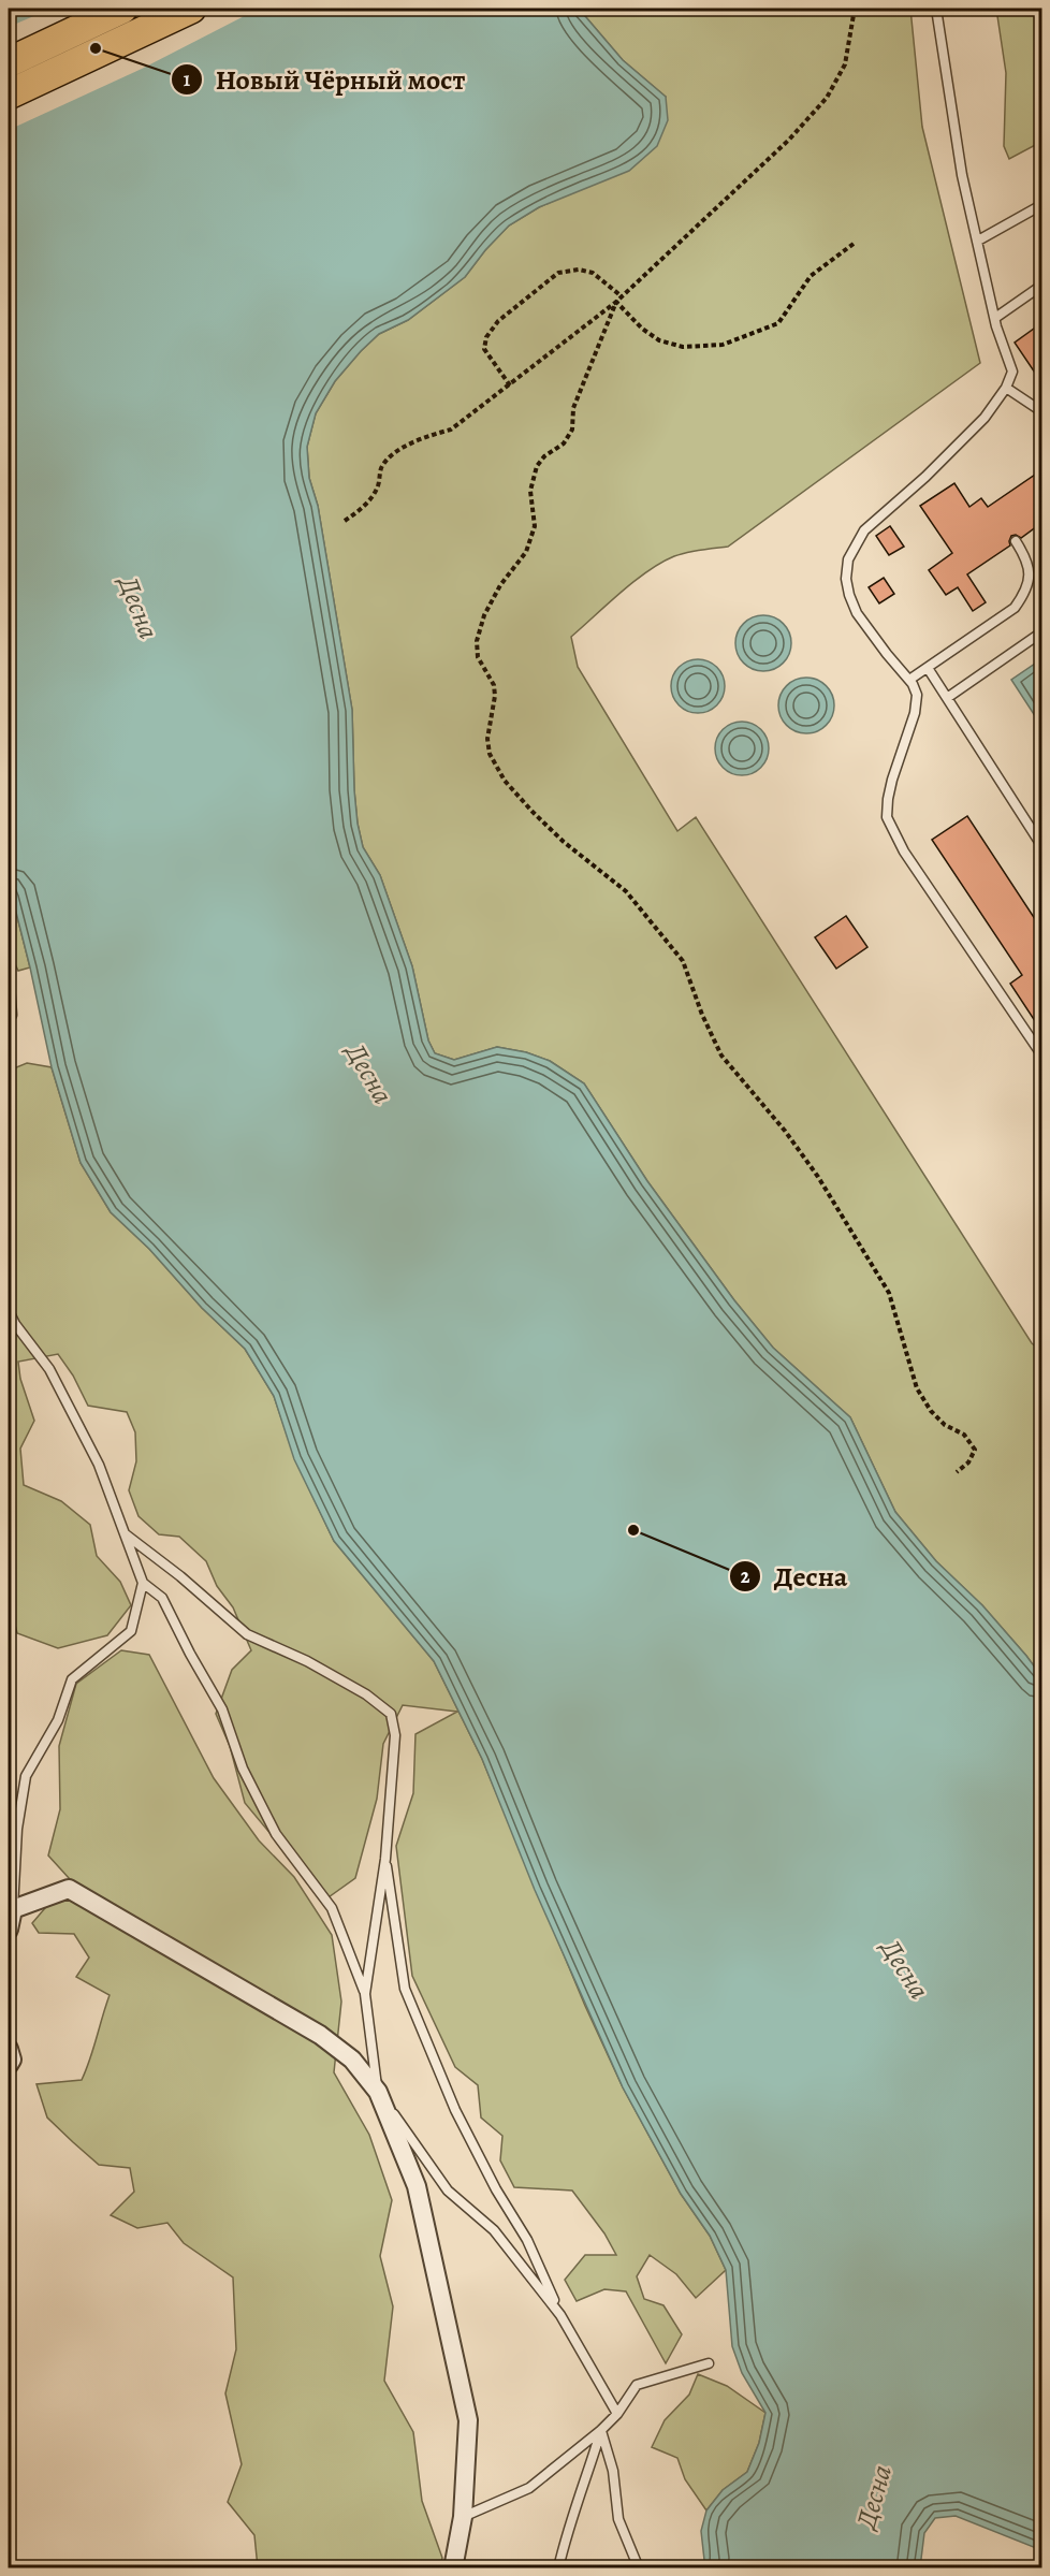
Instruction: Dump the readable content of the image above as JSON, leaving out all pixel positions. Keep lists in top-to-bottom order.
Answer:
{
  "water": ["Десна"],
  "places": ["Новый Чёрный мост", "Десна"]
}
